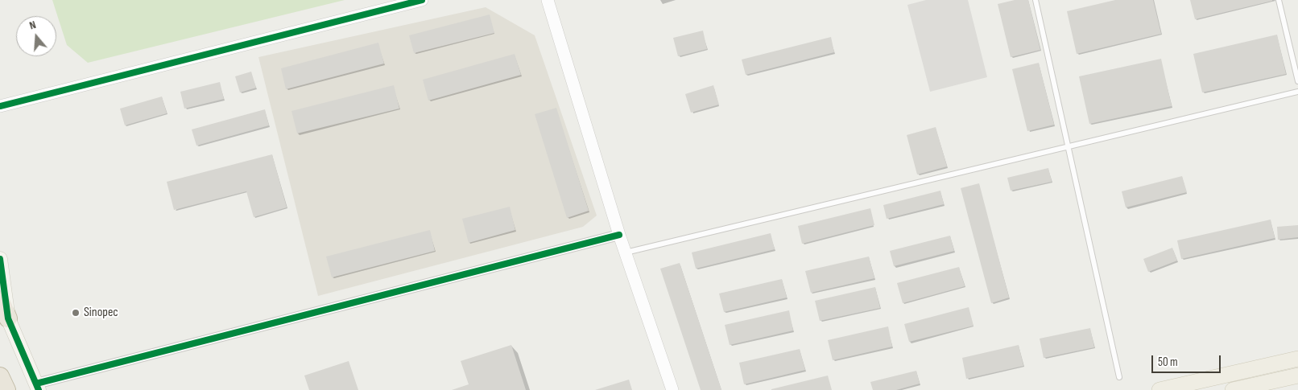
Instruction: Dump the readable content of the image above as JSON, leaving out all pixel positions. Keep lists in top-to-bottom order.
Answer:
{
  "places": ["Sinopec"],
  "scale_bar": "50 m",
  "north": "top"
}
